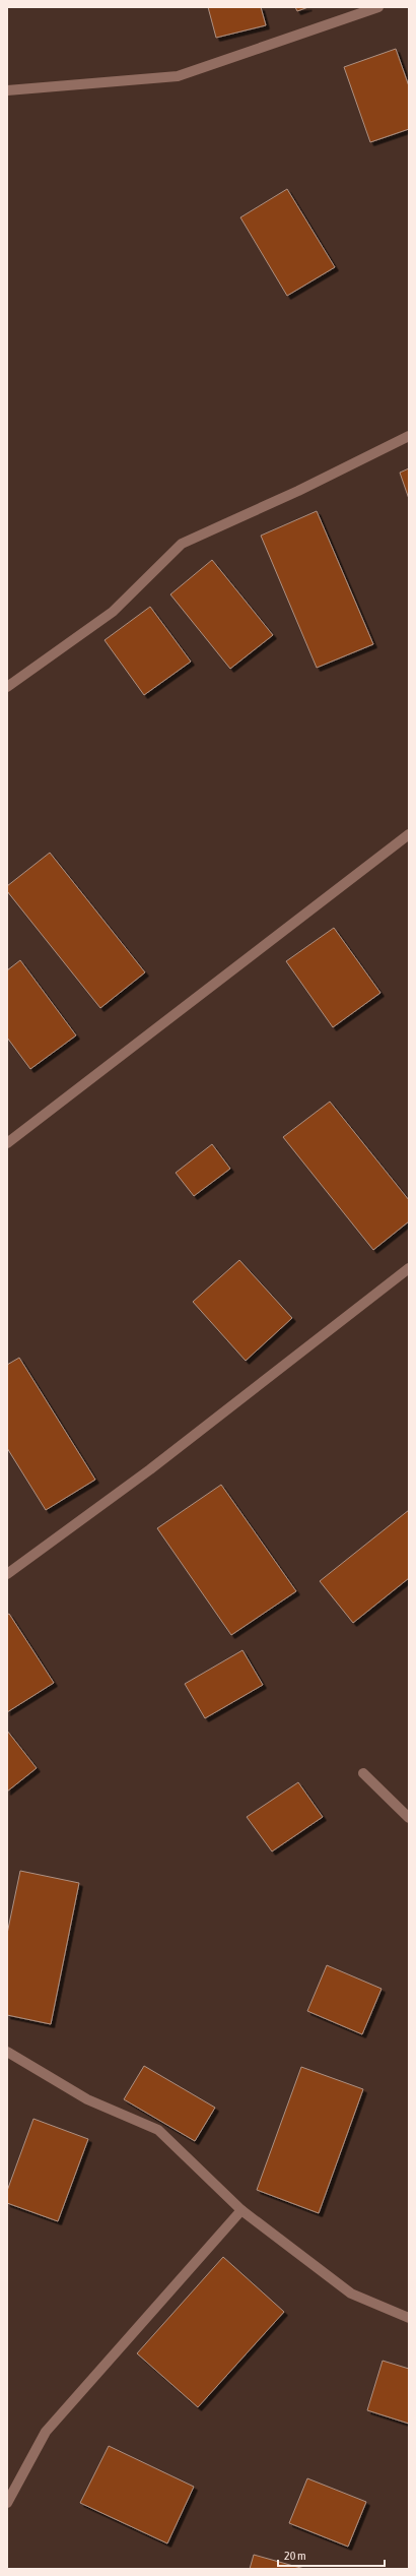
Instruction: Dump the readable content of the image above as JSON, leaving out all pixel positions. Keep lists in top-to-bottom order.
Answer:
{
  "scale_bar": "20 m"
}
